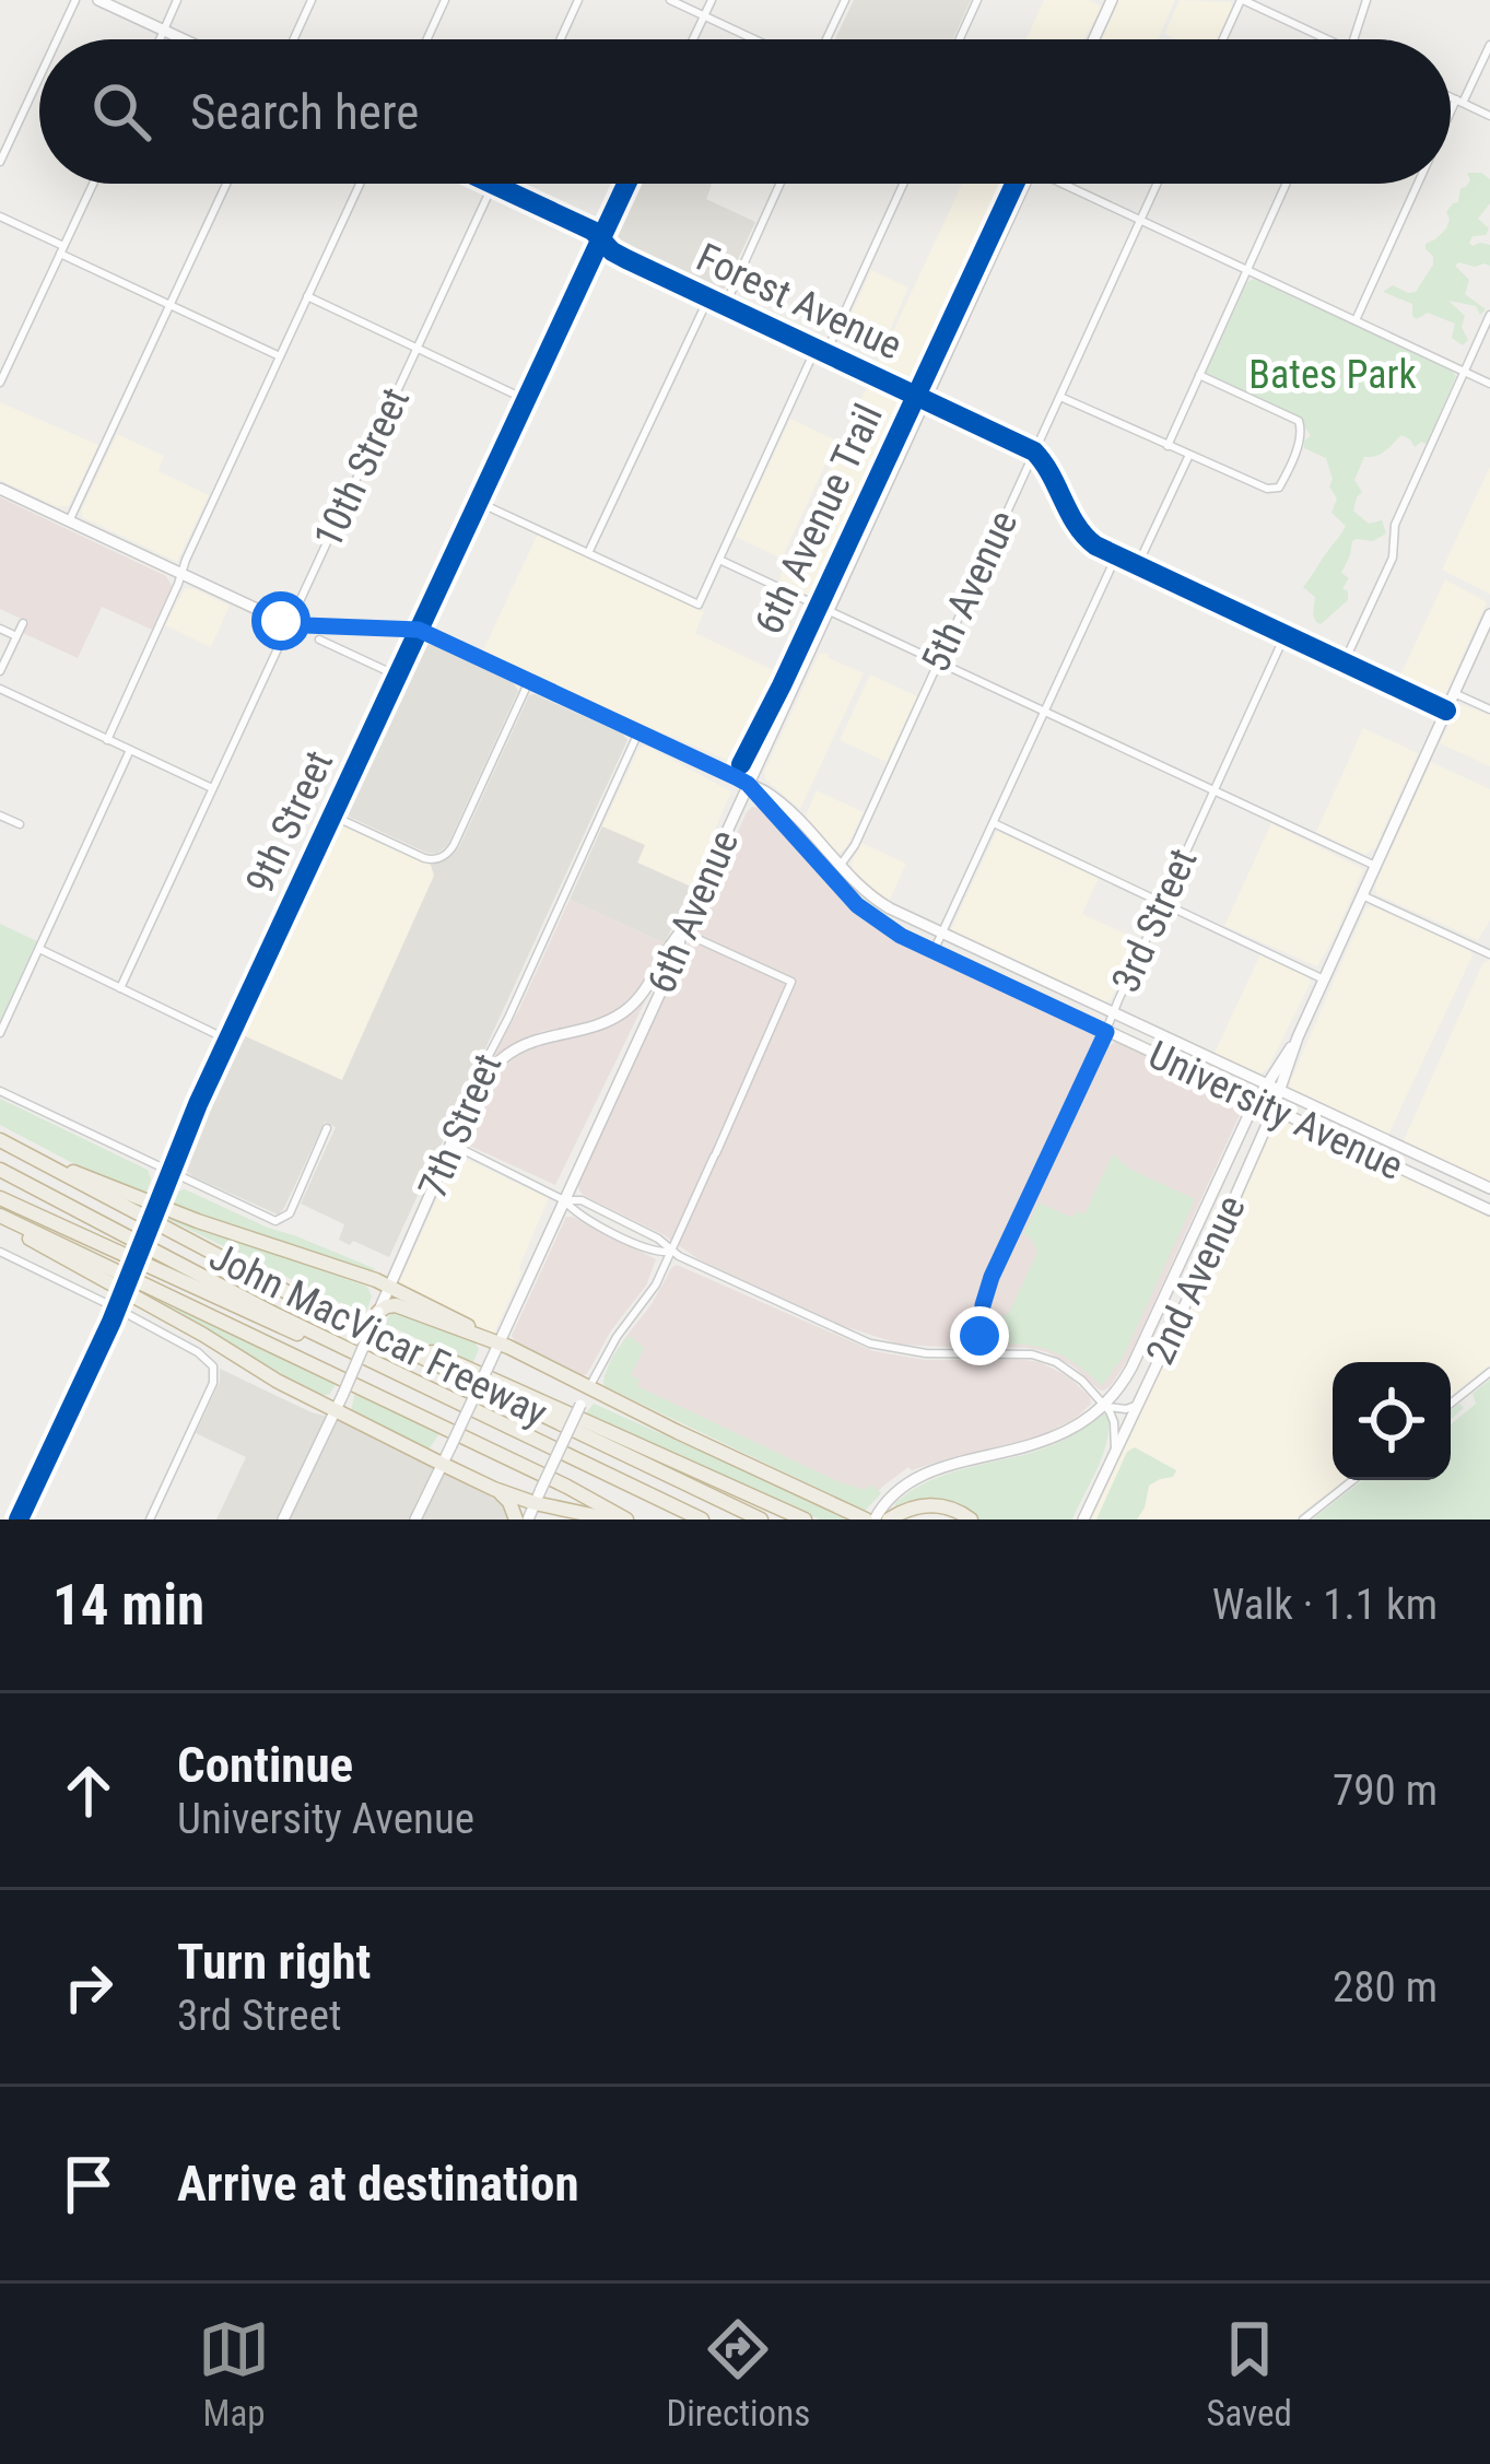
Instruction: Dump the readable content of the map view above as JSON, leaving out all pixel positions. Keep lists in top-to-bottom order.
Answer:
{
  "streets": {
    "highway": ["John MacVicar Freeway"],
    "main road": [
      "Forest Avenue",
      "9th Street",
      "6th Avenue",
      "University Avenue",
      "7th Street",
      "2nd Avenue"
    ],
    "street": ["10th Street", "5th Avenue", "3rd Street"],
    "cycle path": ["6th Avenue Trail"]
  },
  "crossings": [
    ["Forest Avenue", "10th Street"],
    ["Forest Avenue", "5th Avenue"],
    ["Forest Avenue", "9th Street"],
    ["Forest Avenue", "6th Avenue"],
    ["10th Street", "University Avenue"],
    ["5th Avenue", "University Avenue"],
    ["9th Street", "University Avenue"],
    ["6th Avenue", "University Avenue"],
    ["3rd Street", "University Avenue"],
    ["University Avenue", "7th Street"],
    ["University Avenue", "2nd Avenue"]
  ],
  "parks": ["Bates Park"],
  "page": {
    "search": "Search here",
    "heading": ["14 min", "Walk · 1.1 km"],
    "list": [
      ["Continue", "University Avenue", "790 m"],
      ["Turn right", "3rd Street", "280 m"],
      "Arrive at destination"
    ],
    "nav": ["Map", "Directions", "Saved"]
  }
}
